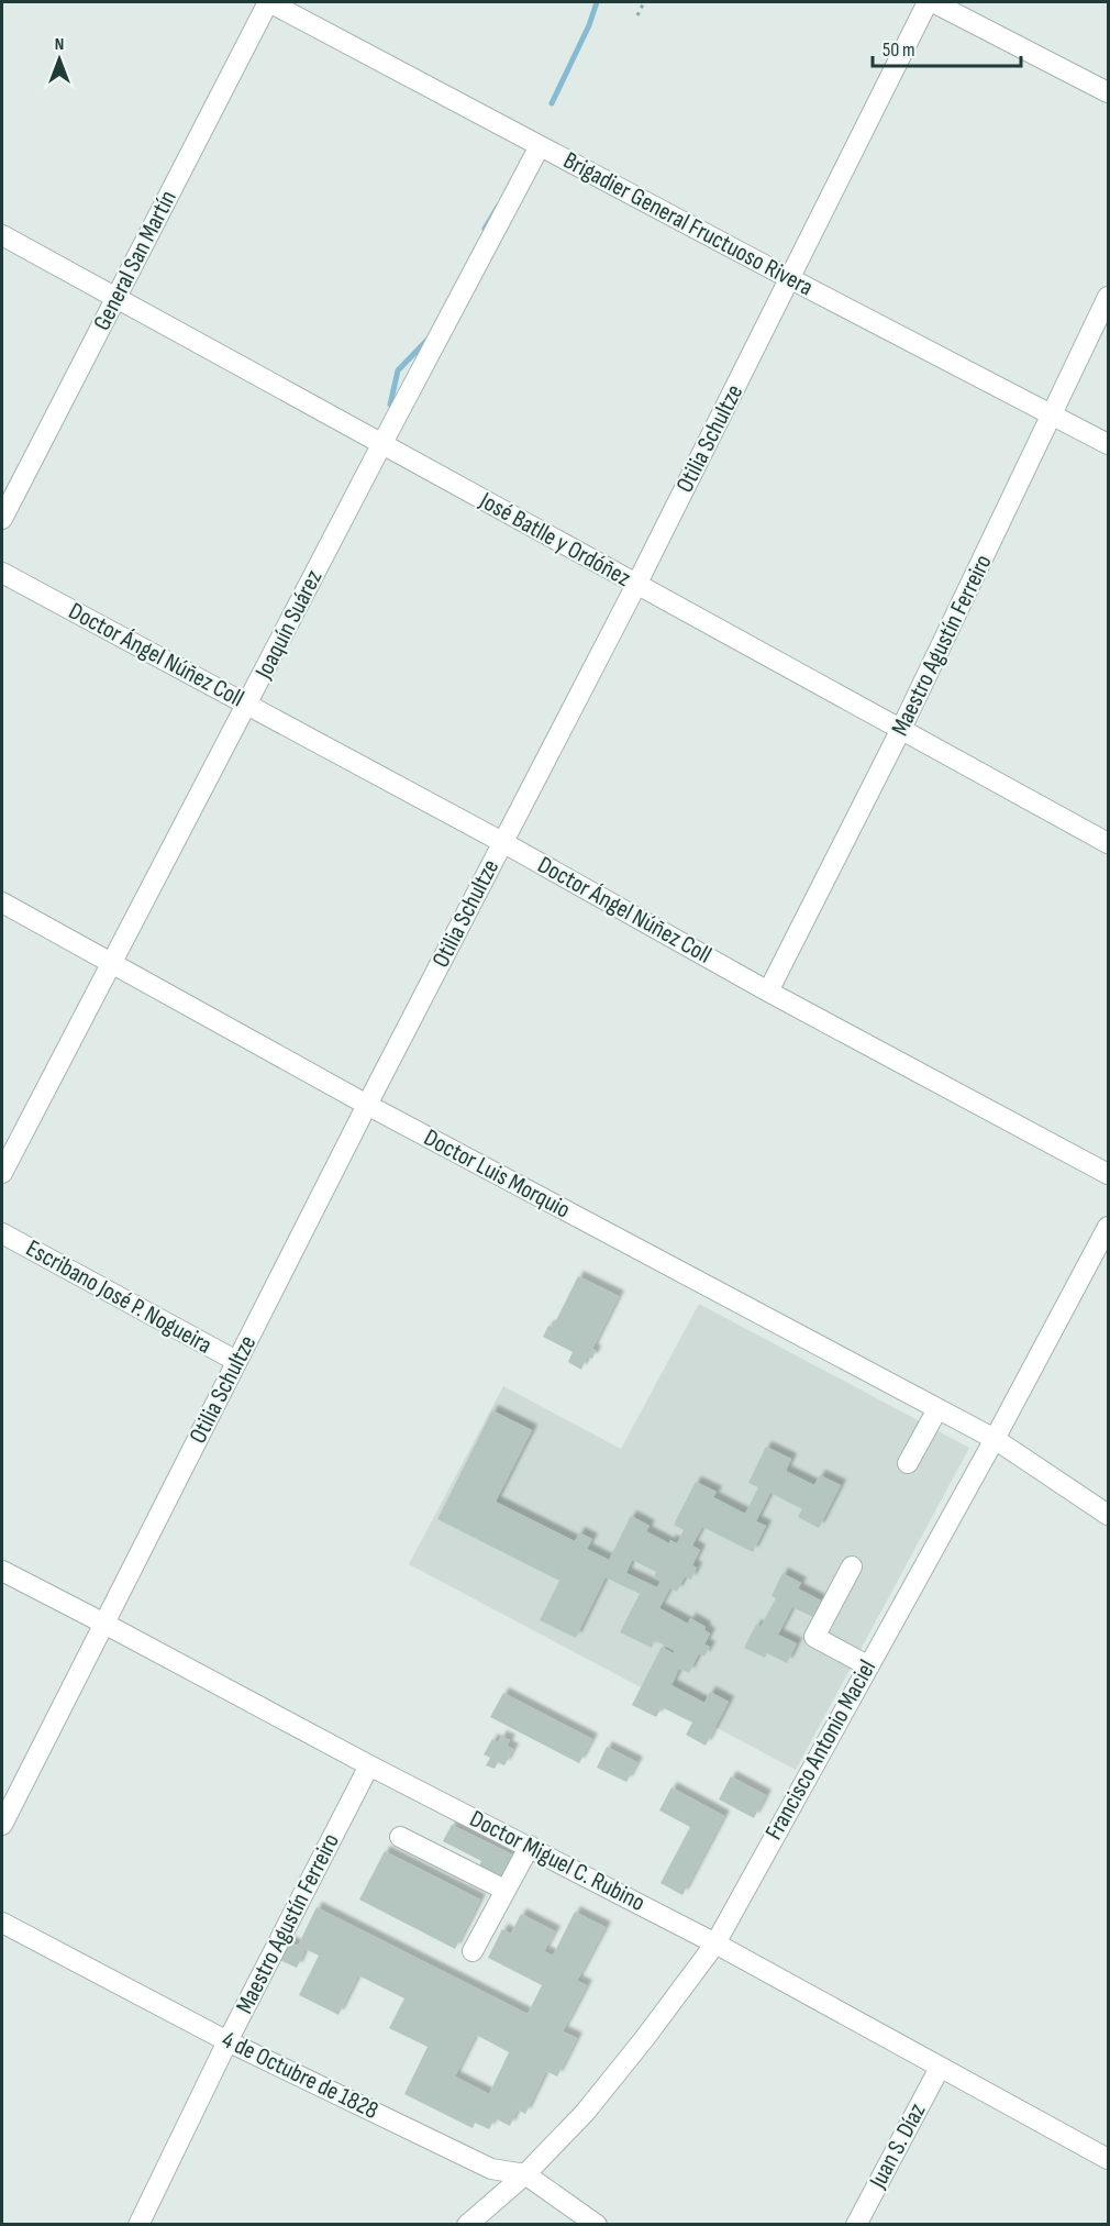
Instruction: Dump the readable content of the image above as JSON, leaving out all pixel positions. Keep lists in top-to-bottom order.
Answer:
{
  "streets": {
    "street": [
      "Brigadier General Fructuoso Rivera",
      "General San Martín",
      "Otilia Schultze",
      "José Batlle y Ordóñez",
      "Joaquín Suárez",
      "Maestro Agustín Ferreiro",
      "Doctor Ángel Núñez Coll",
      "Doctor Luis Morquio",
      "Escribano José P. Nogueira",
      "Francisco Antonio Maciel",
      "Doctor Miguel C. Rubino",
      "4 de Octubre de 1828",
      "Juan S. Díaz"
    ]
  },
  "crossings": [
    ["Brigadier General Fructuoso Rivera", "General San Martín"],
    ["Brigadier General Fructuoso Rivera", "Otilia Schultze"],
    ["Brigadier General Fructuoso Rivera", "Joaquín Suárez"],
    ["Brigadier General Fructuoso Rivera", "Maestro Agustín Ferreiro"],
    ["General San Martín", "José Batlle y Ordóñez"],
    ["Otilia Schultze", "José Batlle y Ordóñez"],
    ["Otilia Schultze", "Doctor Ángel Núñez Coll"],
    ["Otilia Schultze", "Doctor Luis Morquio"],
    ["Otilia Schultze", "Escribano José P. Nogueira"],
    ["Otilia Schultze", "Doctor Miguel C. Rubino"],
    ["José Batlle y Ordóñez", "Joaquín Suárez"],
    ["José Batlle y Ordóñez", "Maestro Agustín Ferreiro"],
    ["Joaquín Suárez", "Doctor Ángel Núñez Coll"],
    ["Joaquín Suárez", "Doctor Luis Morquio"],
    ["Maestro Agustín Ferreiro", "Doctor Ángel Núñez Coll"],
    ["Maestro Agustín Ferreiro", "Doctor Miguel C. Rubino"],
    ["Maestro Agustín Ferreiro", "4 de Octubre de 1828"],
    ["Doctor Luis Morquio", "Francisco Antonio Maciel"],
    ["Francisco Antonio Maciel", "Doctor Miguel C. Rubino"],
    ["Francisco Antonio Maciel", "4 de Octubre de 1828"],
    ["Doctor Miguel C. Rubino", "Juan S. Díaz"]
  ],
  "scale_bar": "50 m",
  "north": "top"
}
